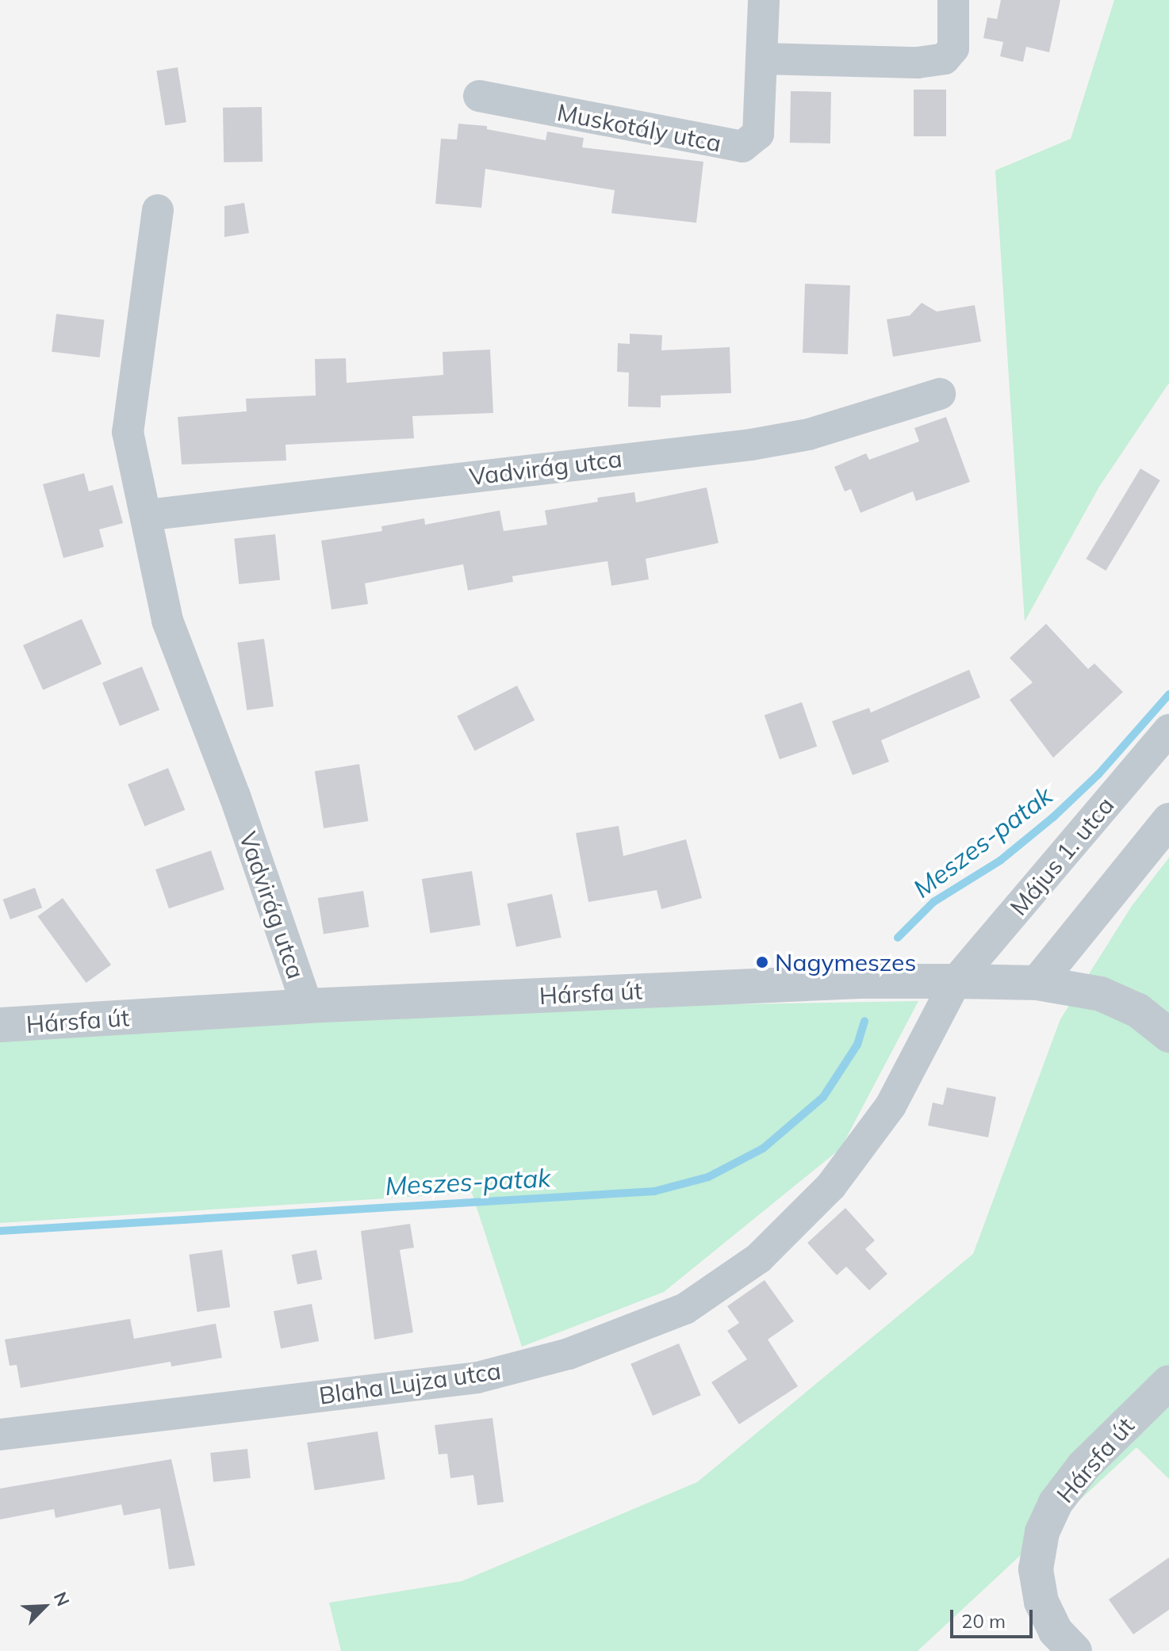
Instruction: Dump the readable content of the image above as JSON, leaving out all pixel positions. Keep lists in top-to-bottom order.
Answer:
{
  "streets": {
    "street": [
      "Muskotály utca",
      "Vadvirág utca",
      "Május 1. utca",
      "Hársfa út",
      "Blaha Lujza utca"
    ]
  },
  "crossings": [
    ["Vadvirág utca", "Hársfa út"],
    ["Május 1. utca", "Hársfa út"],
    ["Május 1. utca", "Blaha Lujza utca"],
    ["Hársfa út", "Blaha Lujza utca"]
  ],
  "water": ["Meszes-patak"],
  "places": ["Nagymeszes"],
  "scale_bar": "20 m",
  "north": "top right"
}
